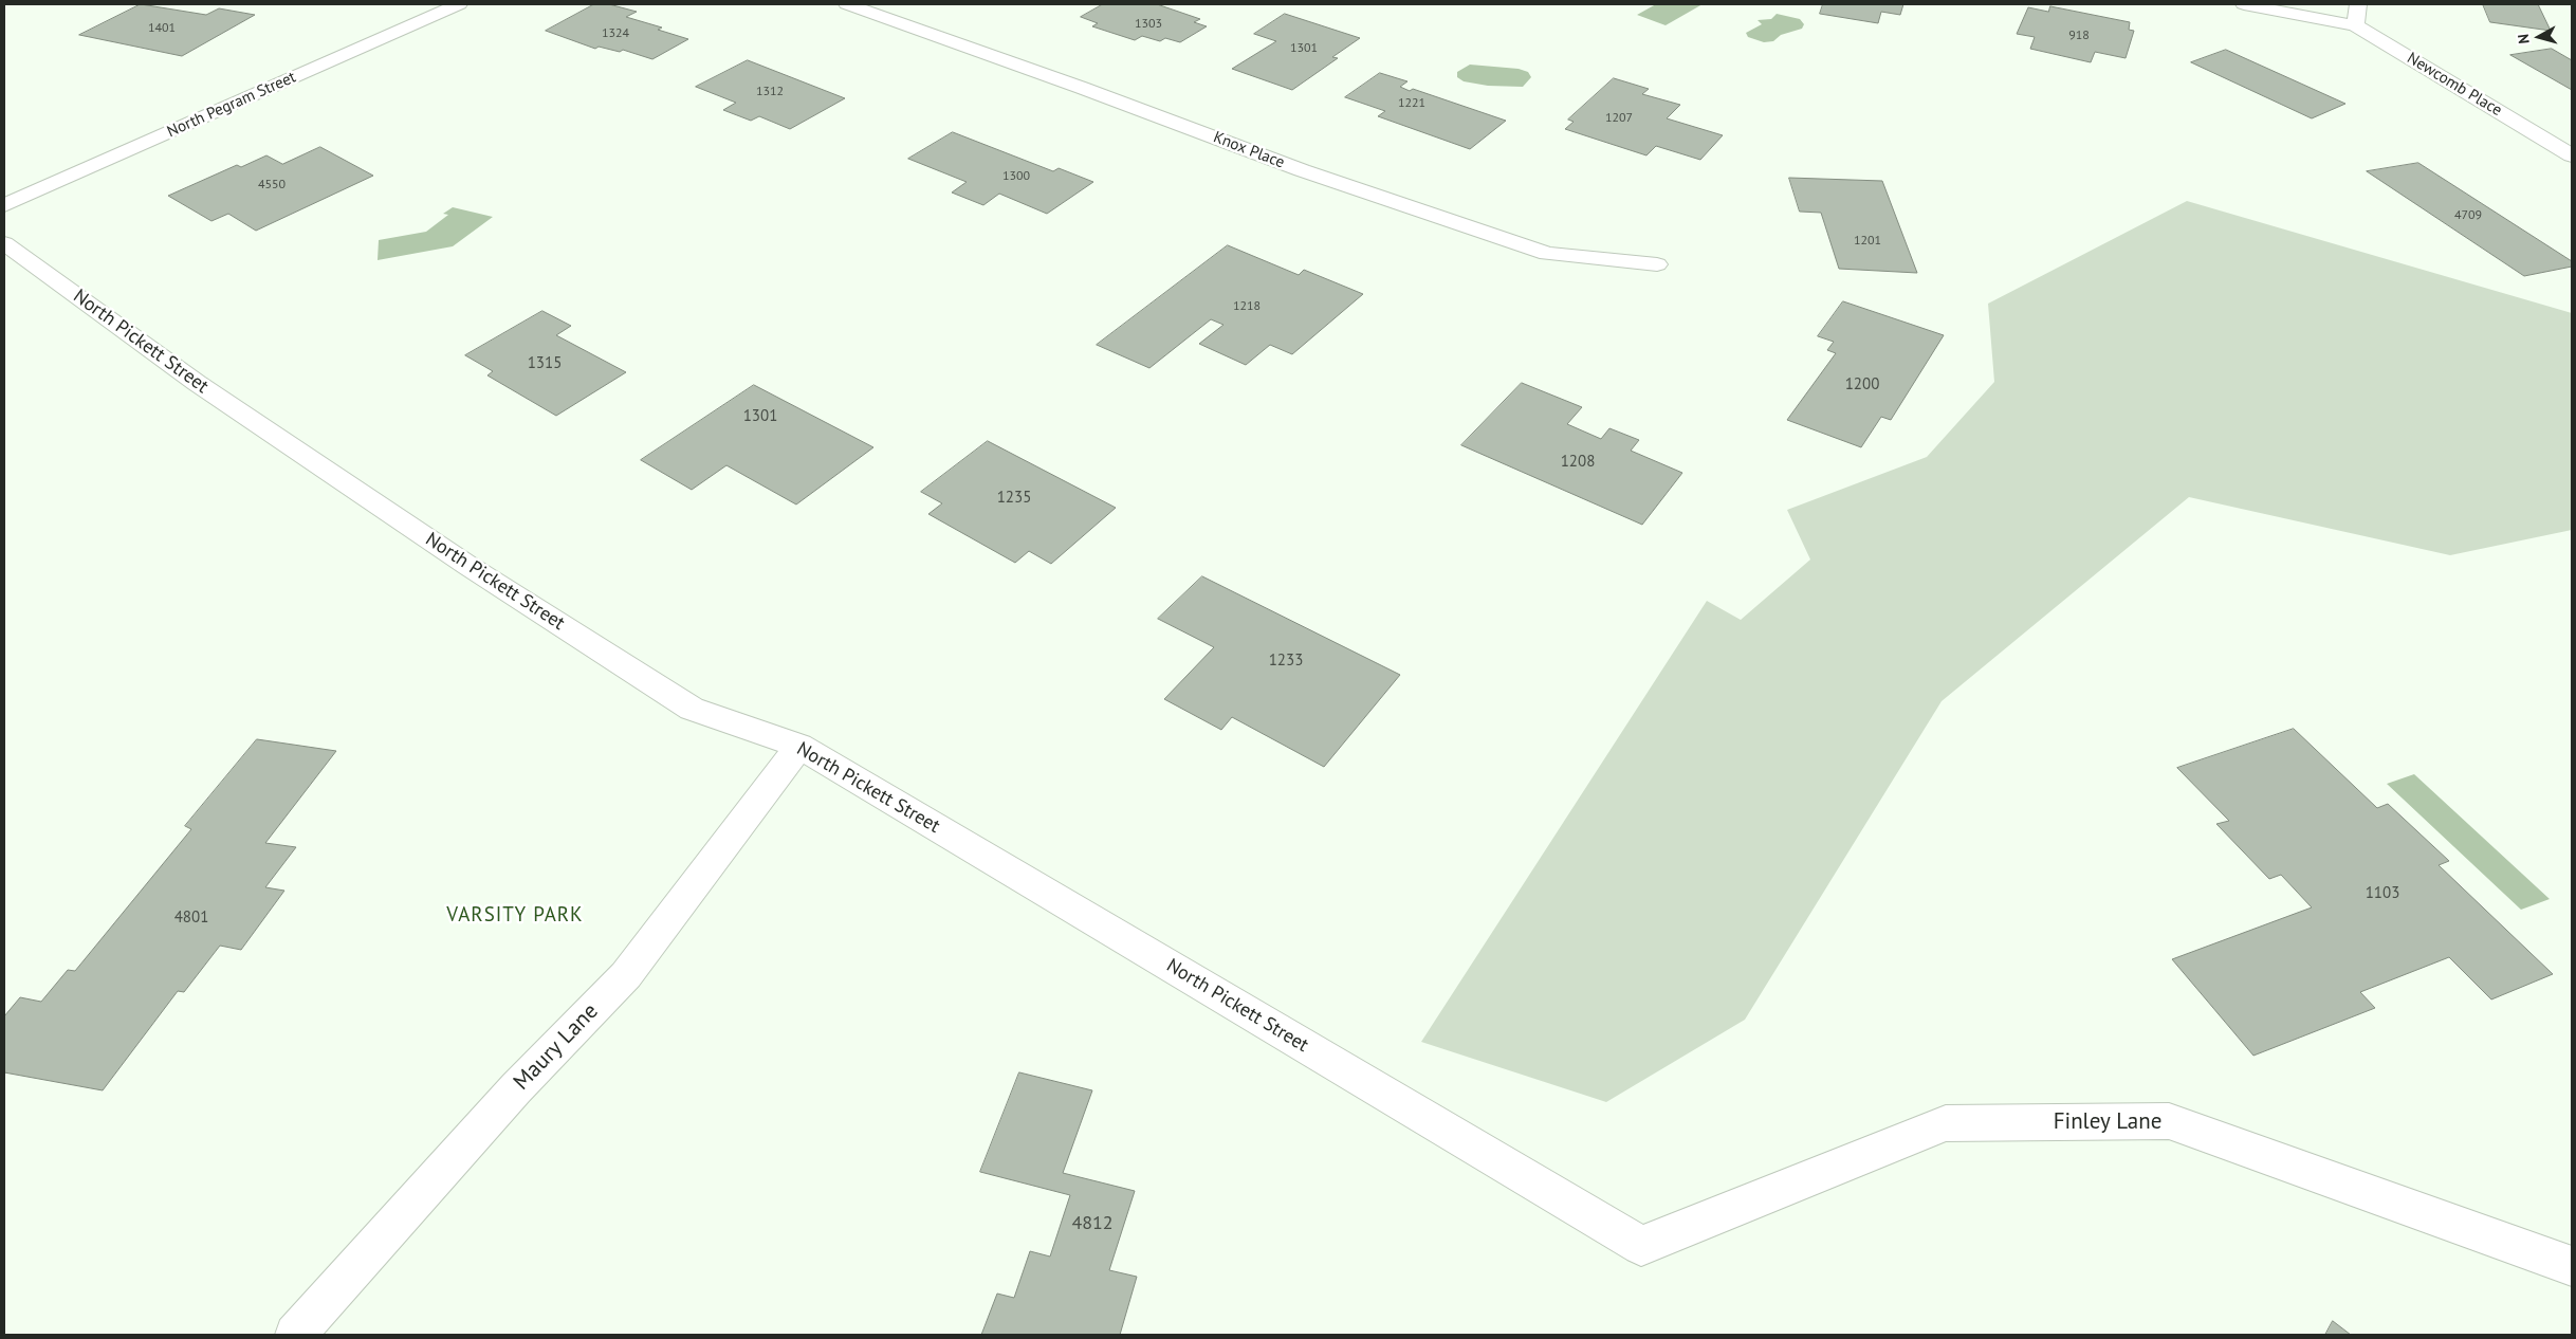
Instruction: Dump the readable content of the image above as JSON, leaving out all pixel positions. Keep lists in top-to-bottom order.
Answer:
{
  "streets": {
    "street": [
      "Newcomb Place",
      "North Pegram Street",
      "Knox Place",
      "North Pickett Street",
      "Maury Lane",
      "Finley Lane"
    ]
  },
  "crossings": [
    ["North Pickett Street", "Maury Lane"],
    ["North Pickett Street", "Finley Lane"]
  ],
  "districts": ["VARSITY PARK"],
  "house_numbers": [
    "1303",
    "1401",
    "1324",
    "918",
    "1301",
    "1312",
    "1221",
    "1207",
    "1300",
    "4550",
    "4709",
    "1201",
    "1218",
    "1315",
    "1200",
    "1301",
    "1208",
    "1235",
    "1233",
    "1103",
    "4801",
    "4812"
  ],
  "north": "left"
}
